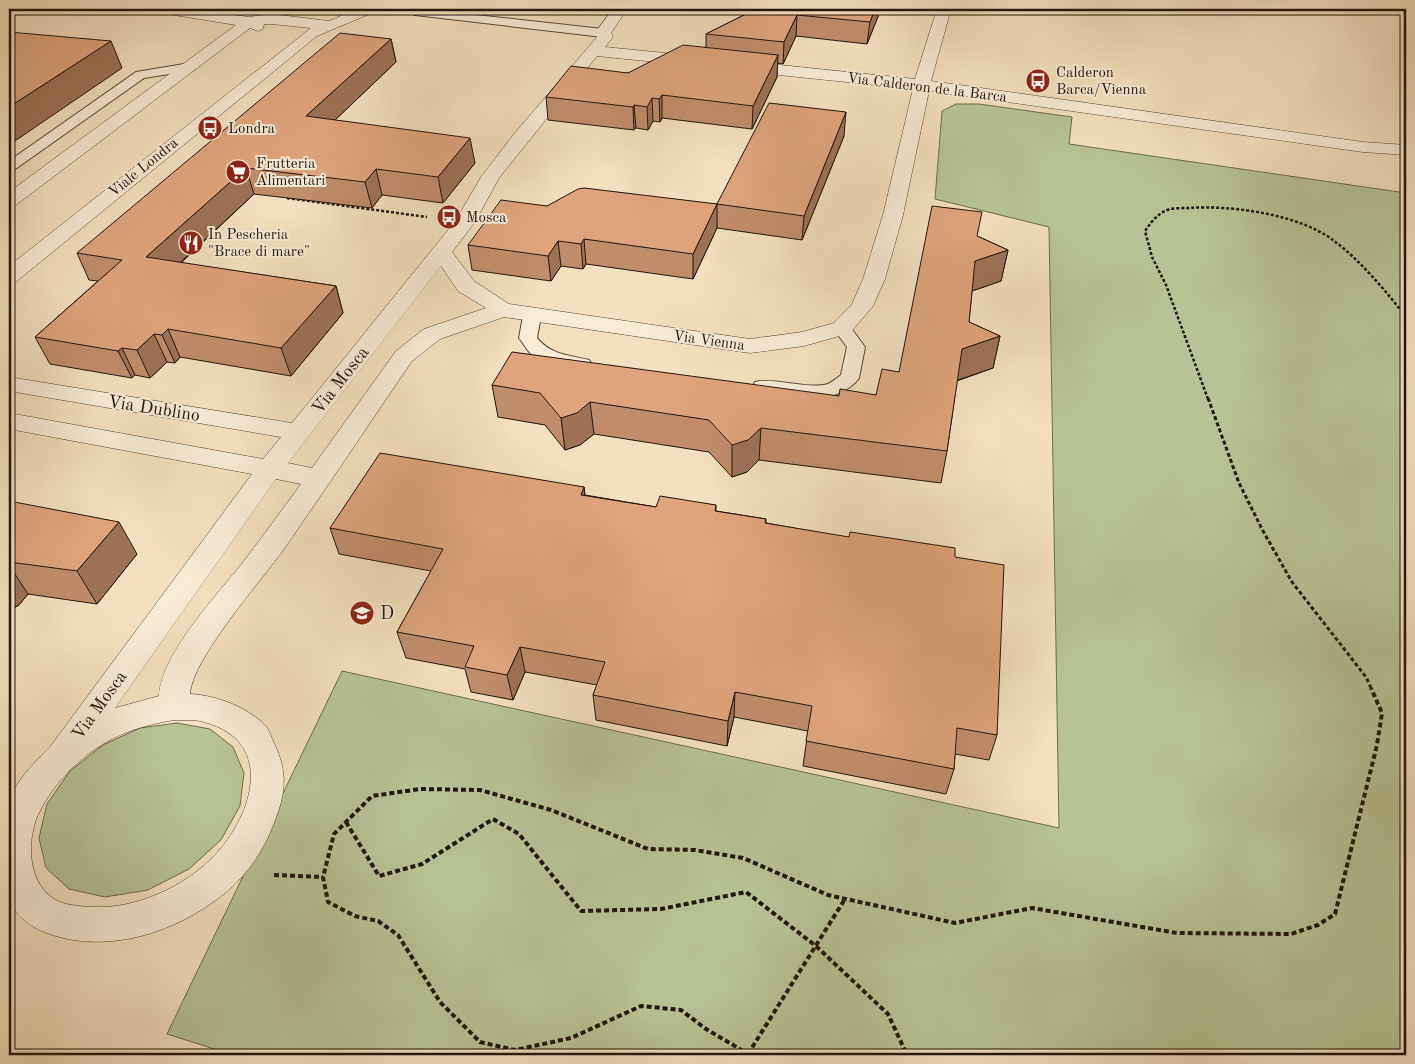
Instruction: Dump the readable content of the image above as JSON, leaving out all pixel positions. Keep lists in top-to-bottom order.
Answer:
{
  "streets": {
    "street": [
      "Via Calderon de la Barca",
      "Viale Londra",
      "Via Vienna",
      "Via Mosca",
      "Via Dublino"
    ]
  },
  "crossings": [
    ["Via Vienna", "Via Mosca"],
    ["Via Mosca", "Via Dublino"]
  ],
  "places": {
    "bus stop": ["Calderon Barca/Vienna", "Londra", "Mosca"],
    "supermarket": ["Frutteria Alimentari"],
    "restaurant": ["In Pescheria \"Brace di mare\""],
    "school or university": ["D"]
  }
}
